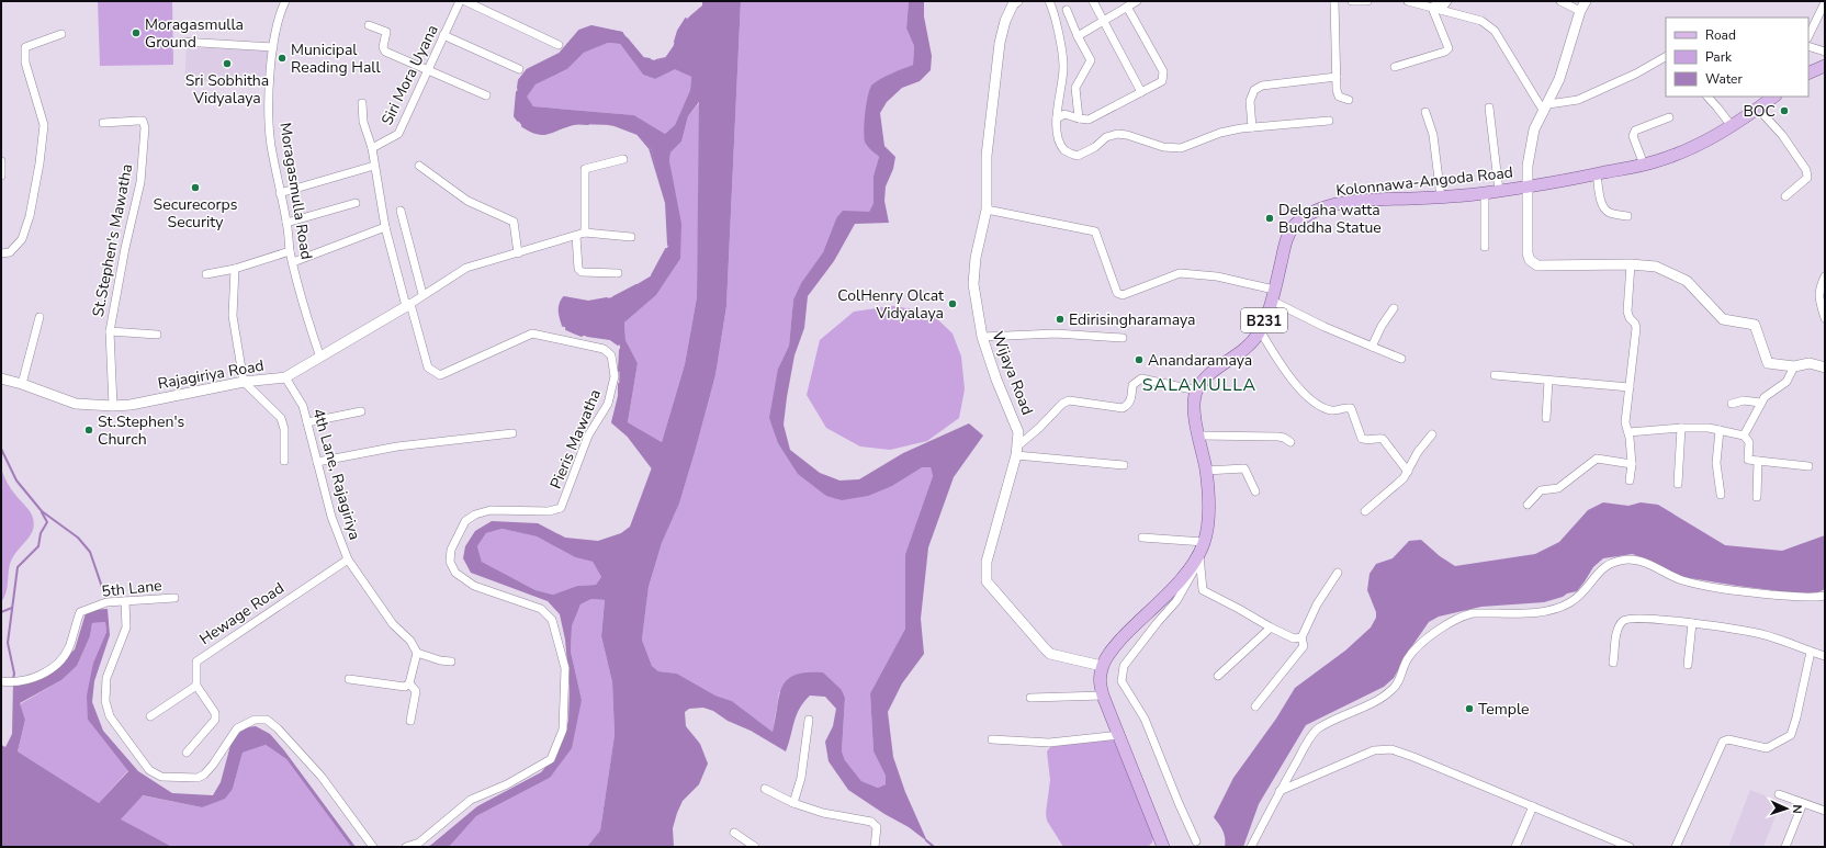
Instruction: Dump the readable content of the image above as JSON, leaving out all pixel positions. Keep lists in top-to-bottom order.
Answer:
{
  "streets": {
    "main road": ["Kolonnawa-Angoda Road", "B231"],
    "street": [
      "Siri Mora Uyana",
      "Moragasmulla Road",
      "St.Stephen's Mawatha",
      "Wijaya Road",
      "Rajagiriya Road",
      "Pieris Mawatha",
      "4th Lane, Rajagiriya",
      "5th Lane",
      "Hewage Road"
    ]
  },
  "crossings": [
    ["Siri Mora Uyana", "Pieris Mawatha"],
    ["Moragasmulla Road", "Rajagiriya Road"],
    ["St.Stephen's Mawatha", "Rajagiriya Road"],
    ["Rajagiriya Road", "Pieris Mawatha"],
    ["Rajagiriya Road", "4th Lane, Rajagiriya"],
    ["4th Lane, Rajagiriya", "Hewage Road"]
  ],
  "districts": ["SALAMULLA"],
  "places": [
    "Moragasmulla Ground",
    "Municipal Reading Hall",
    "Sri Sobhitha Vidyalaya",
    "BOC",
    "Securecorps Security",
    "Delgaha watta Buddha Statue",
    "ColHenry Olcat Vidyalaya",
    "Edirisingharamaya",
    "Anandaramaya",
    "St.Stephen's Church",
    "Temple"
  ],
  "legend": ["Road", "Park", "Water"],
  "north": "right"
}
